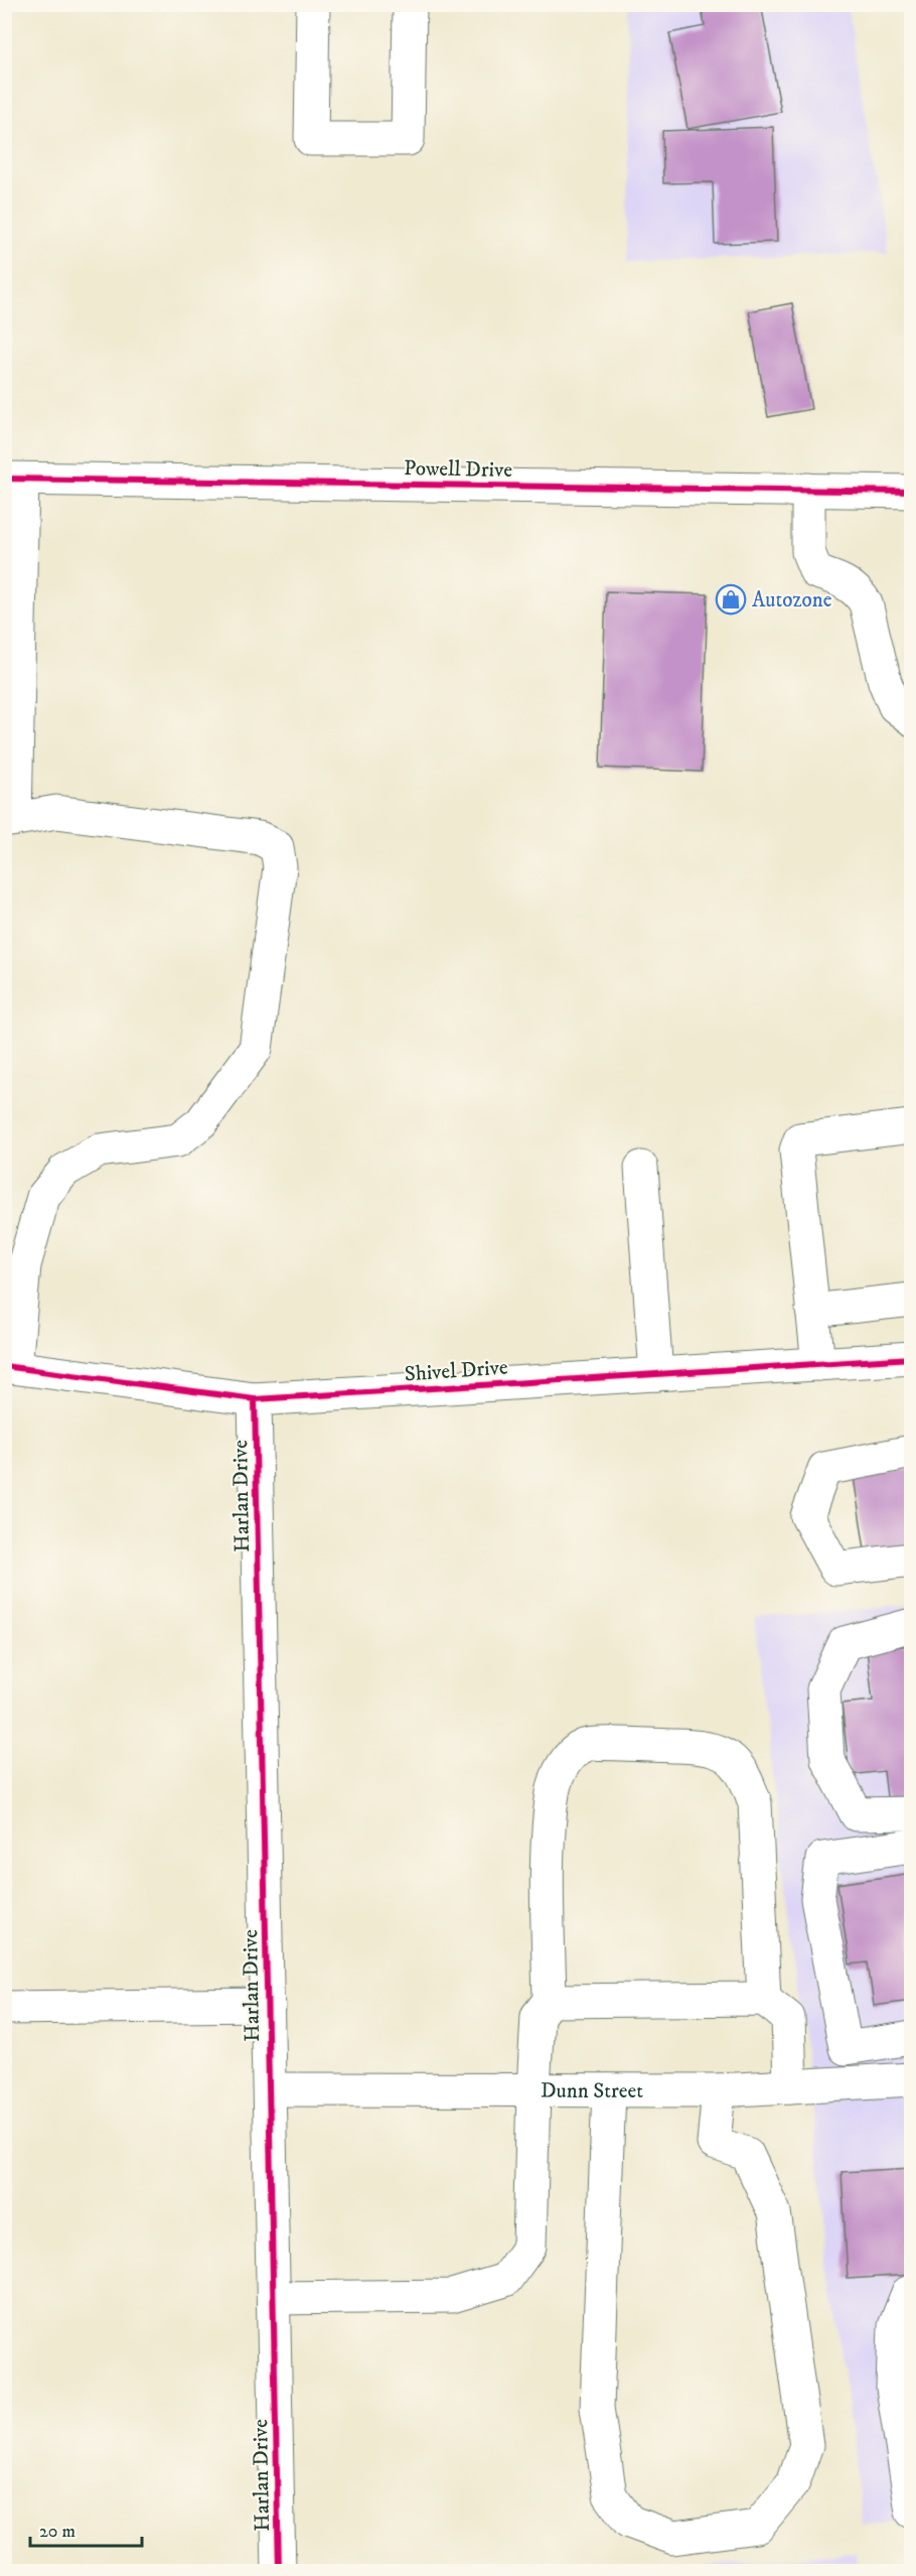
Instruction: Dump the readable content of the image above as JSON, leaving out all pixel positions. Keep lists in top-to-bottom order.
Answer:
{
  "streets": {
    "street": [
      "Powell Drive",
      "Shivel Drive",
      "Harlan Drive",
      "Dunn Street"
    ]
  },
  "crossings": [
    ["Shivel Drive", "Harlan Drive"],
    ["Harlan Drive", "Dunn Street"]
  ],
  "places": {
    "shop": ["Autozone"]
  },
  "scale_bar": "20 m"
}
